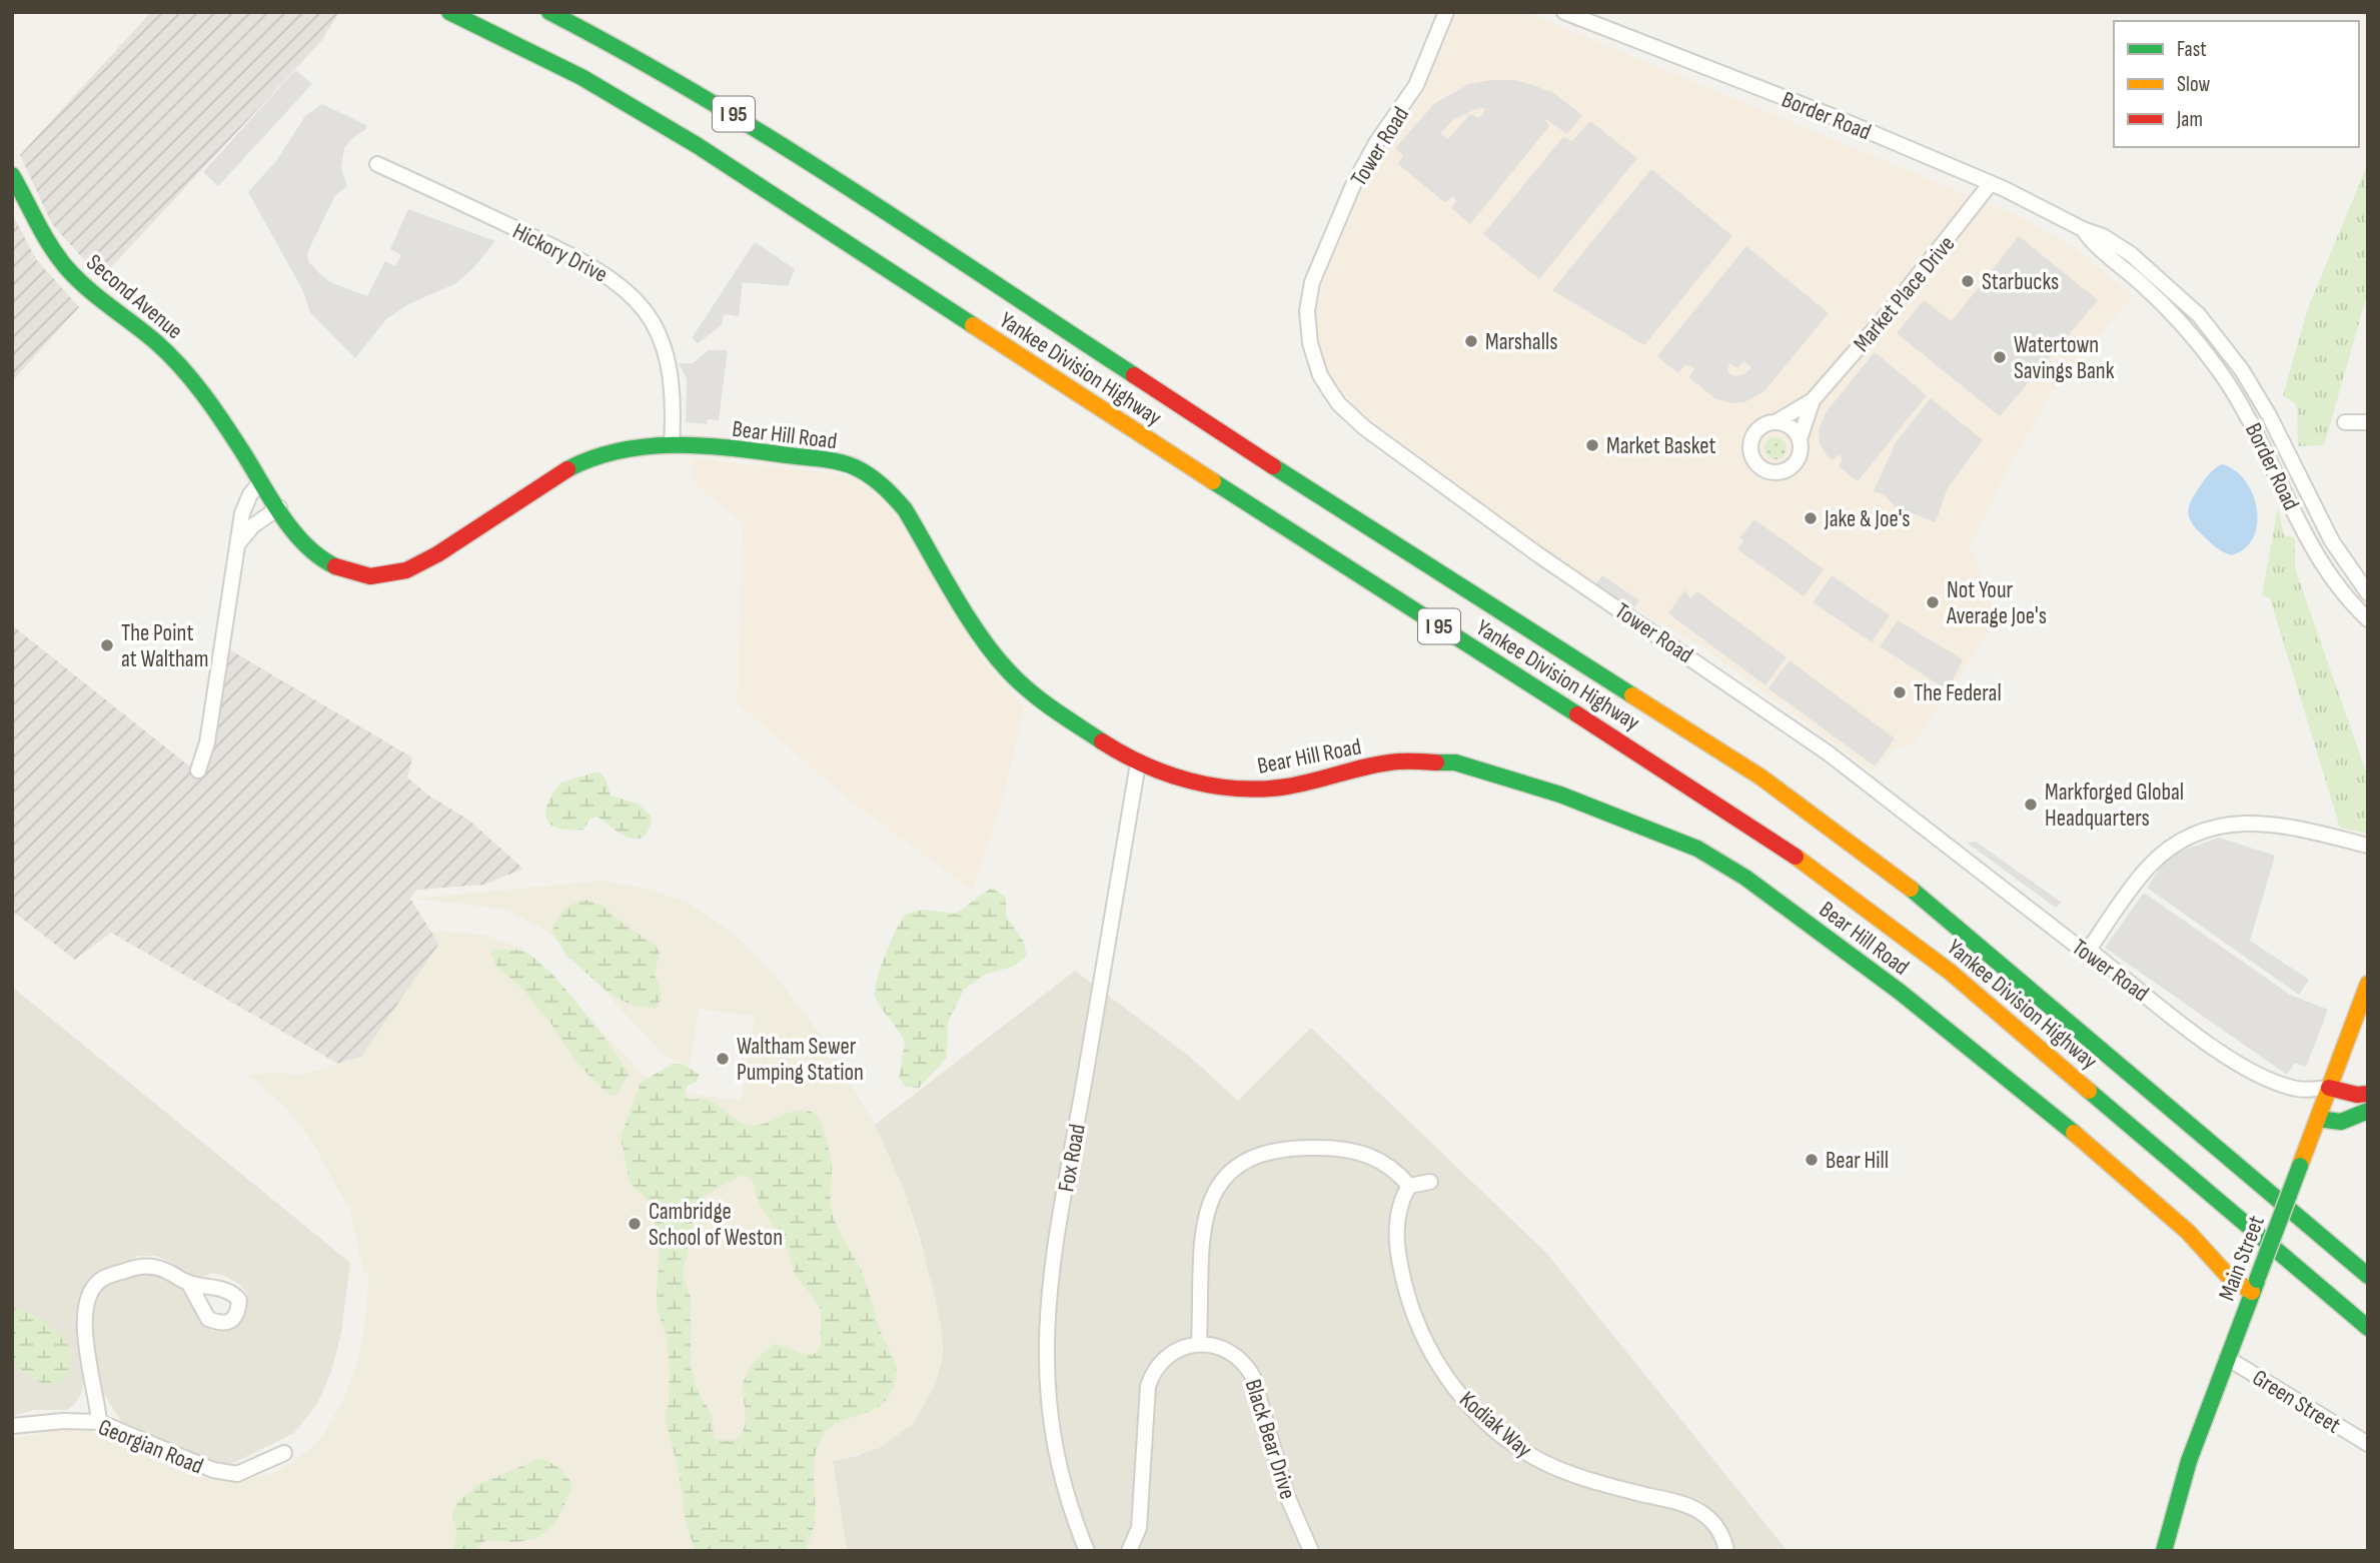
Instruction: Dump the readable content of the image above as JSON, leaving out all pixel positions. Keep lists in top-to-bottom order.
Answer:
{
  "streets": {
    "main road": [
      "I 95",
      "Second Avenue",
      "Yankee Division Highway",
      "Bear Hill Road",
      "Main Street"
    ],
    "street": [
      "Border Road",
      "Tower Road",
      "Hickory Drive",
      "Market Place Drive",
      "Fox Road",
      "Green Street",
      "Kodiak Way",
      "Black Bear Drive",
      "Georgian Road"
    ]
  },
  "crossings": [
    ["Border Road", "Market Place Drive"],
    ["Tower Road", "Main Street"],
    ["Hickory Drive", "Bear Hill Road"],
    ["Second Avenue", "Bear Hill Road"],
    ["Bear Hill Road", "Fox Road"],
    ["Bear Hill Road", "Main Street"],
    ["Main Street", "Green Street"]
  ],
  "places": [
    "Starbucks",
    "Marshalls",
    "Watertown Savings Bank",
    "Market Basket",
    "Jake & Joe's",
    "Not Your Average Joe's",
    "The Point at Waltham",
    "The Federal",
    "Markforged Global Headquarters",
    "Waltham Sewer Pumping Station",
    "Bear Hill",
    "Cambridge School of Weston"
  ],
  "legend": ["Fast", "Slow", "Jam"]
}
